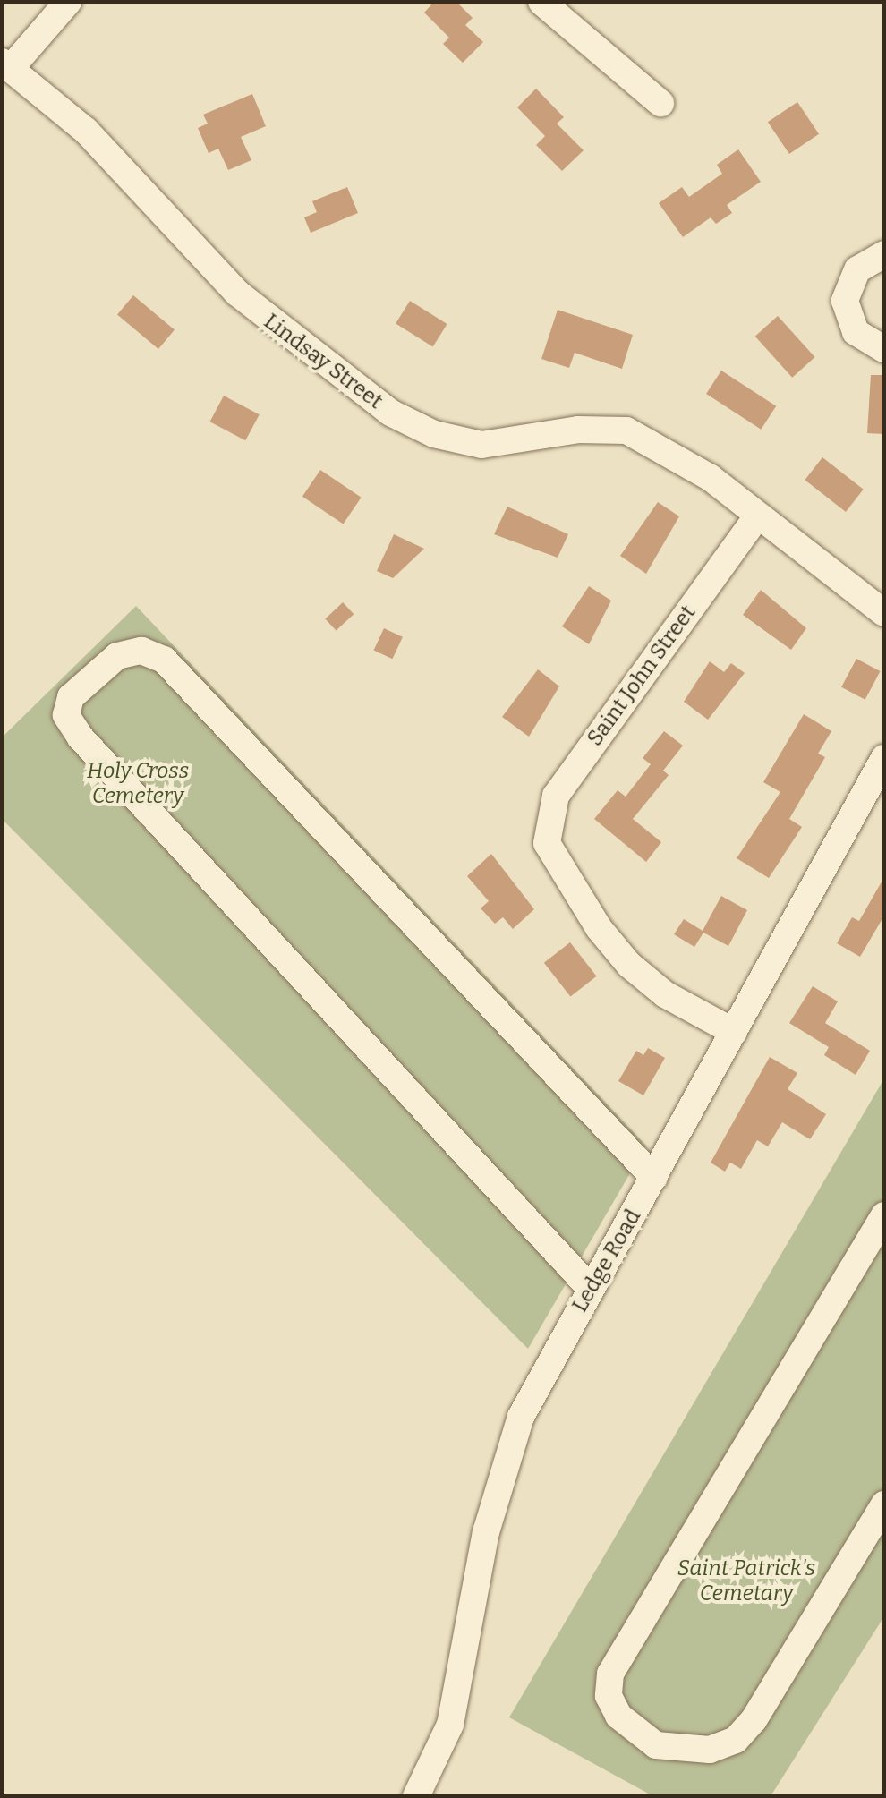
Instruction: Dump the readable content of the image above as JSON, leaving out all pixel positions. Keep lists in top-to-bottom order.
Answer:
{
  "streets": {
    "street": ["Lindsay Street", "Saint John Street", "Ledge Road"]
  },
  "crossings": [
    ["Lindsay Street", "Saint John Street"],
    ["Saint John Street", "Ledge Road"]
  ],
  "parks": ["Holy Cross Cemetery", "Saint Patrick's Cemetary"]
}
